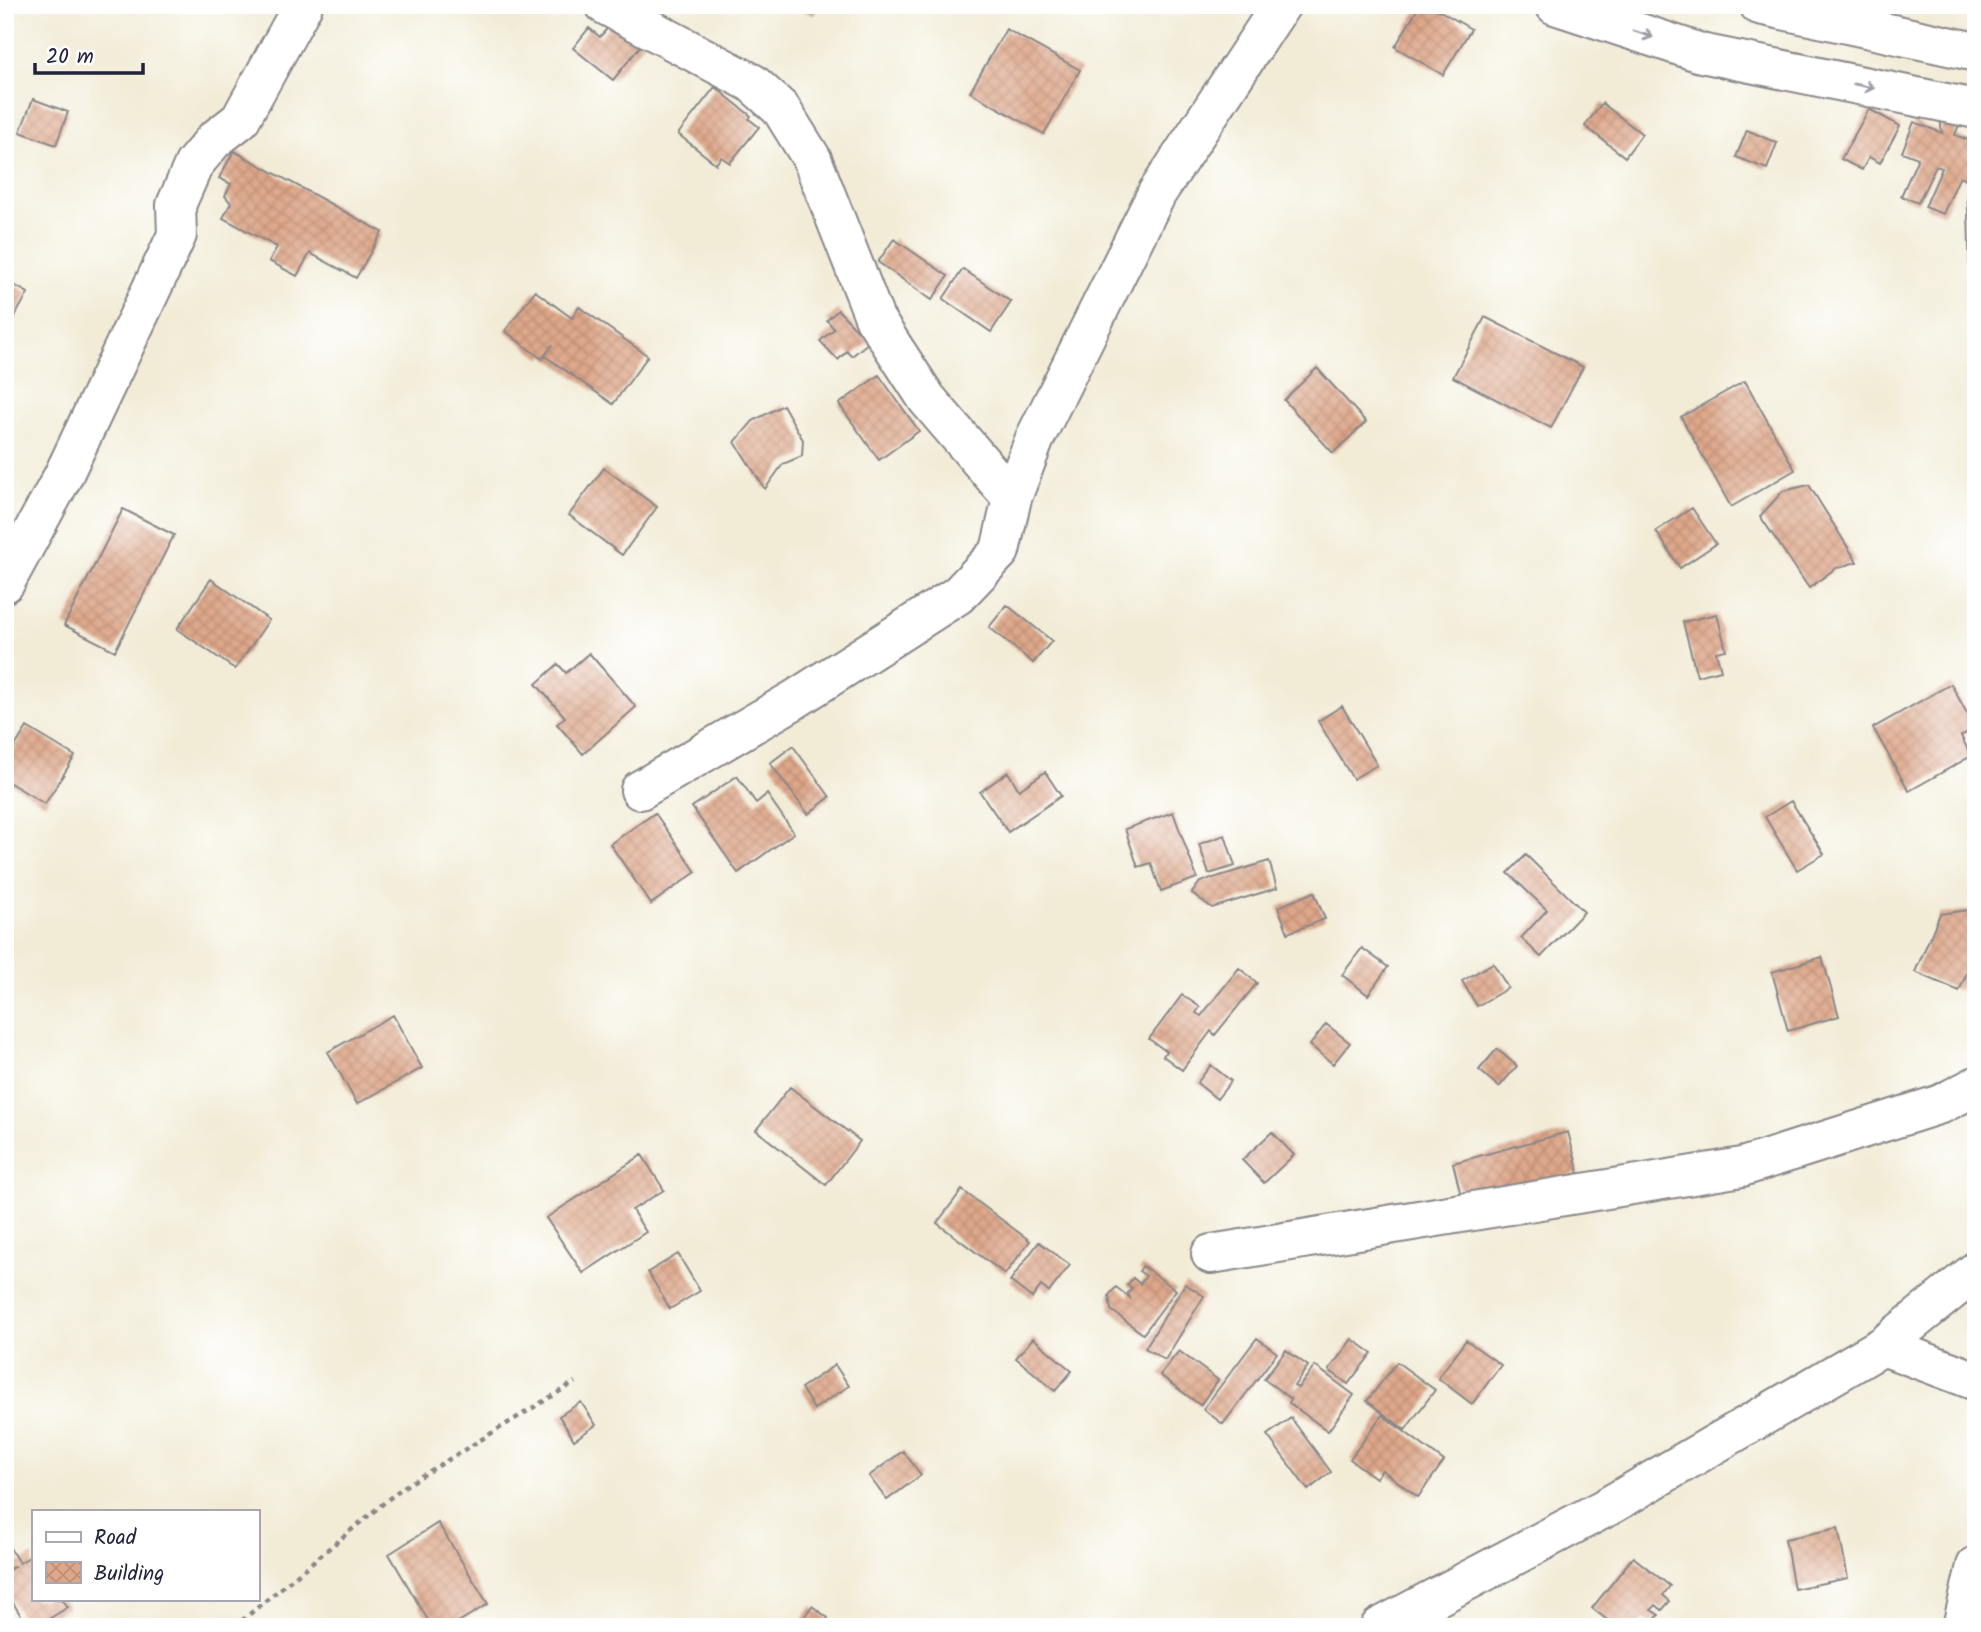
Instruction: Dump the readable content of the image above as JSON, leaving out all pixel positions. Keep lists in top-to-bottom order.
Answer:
{
  "legend": ["Road", "Building"],
  "scale_bar": "20 m"
}
